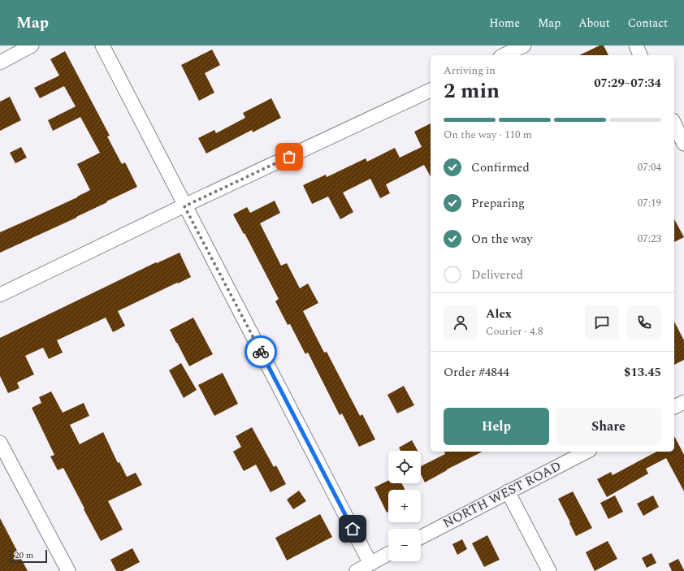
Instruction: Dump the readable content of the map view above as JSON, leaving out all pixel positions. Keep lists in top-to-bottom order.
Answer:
{
  "streets": {
    "street": ["NORTH WEST ROAD"]
  },
  "scale_bar": "20 m",
  "page": {
    "header": "Map",
    "nav": [
      "Home",
      "Map",
      "About",
      "Contact"
    ],
    "heading": ["2 min", "Arriving in", "07:29–07:34"],
    "panel": [
      "Alex",
      "Courier · 4.8",
      "Order #4844",
      "$13.45"
    ],
    "bar": "On the way · 110 m",
    "list": [
      ["Confirmed", "07:04"],
      ["Preparing", "07:19"],
      ["On the way", "07:23"],
      "Delivered"
    ],
    "buttons": ["Help", "Share"],
    "map_buttons": ["+", "−"],
    "scale": "20 m"
  }
}
